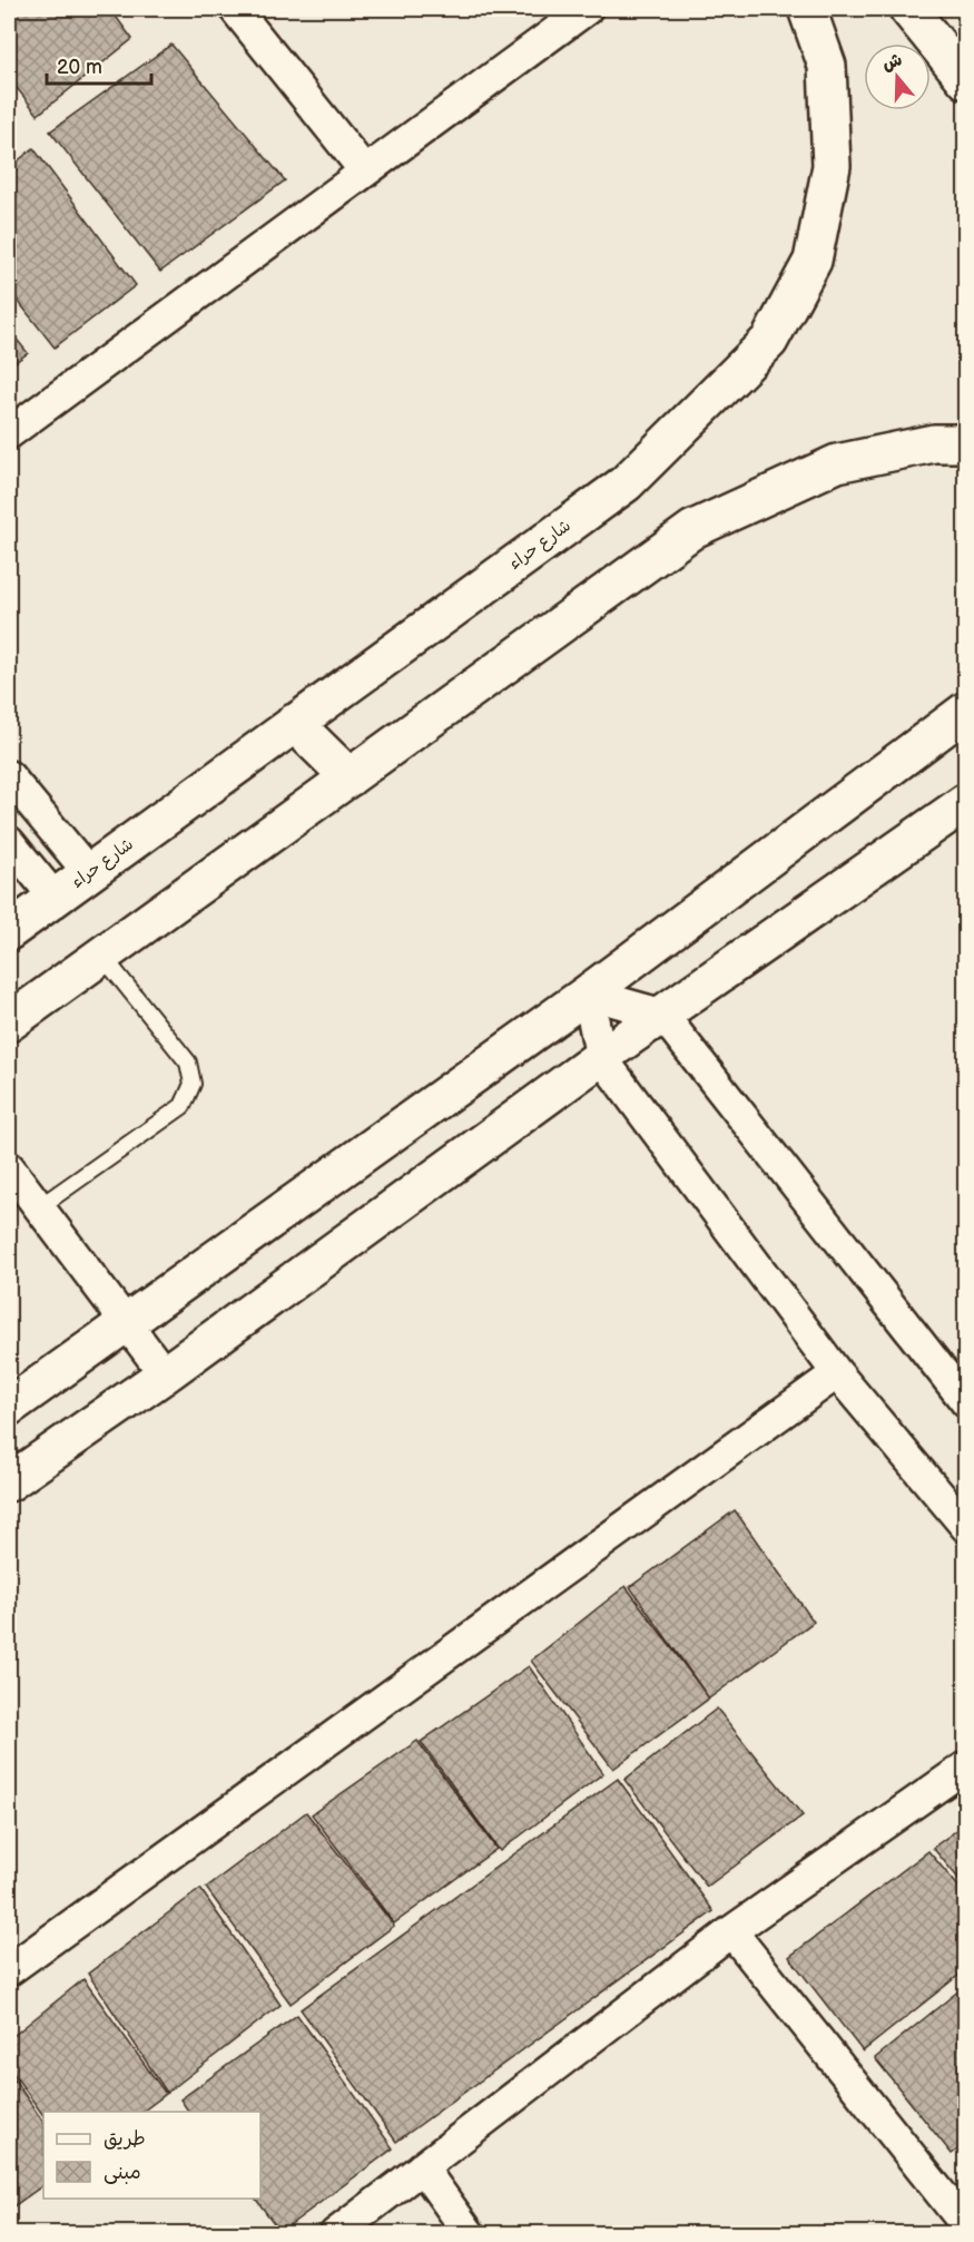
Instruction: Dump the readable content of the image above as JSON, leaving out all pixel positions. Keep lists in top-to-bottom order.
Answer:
{
  "streets": {
    "main road": ["شارع حراء"]
  },
  "legend": ["طريق", "مبنى"],
  "scale_bar": "20 m",
  "north": "top"
}
